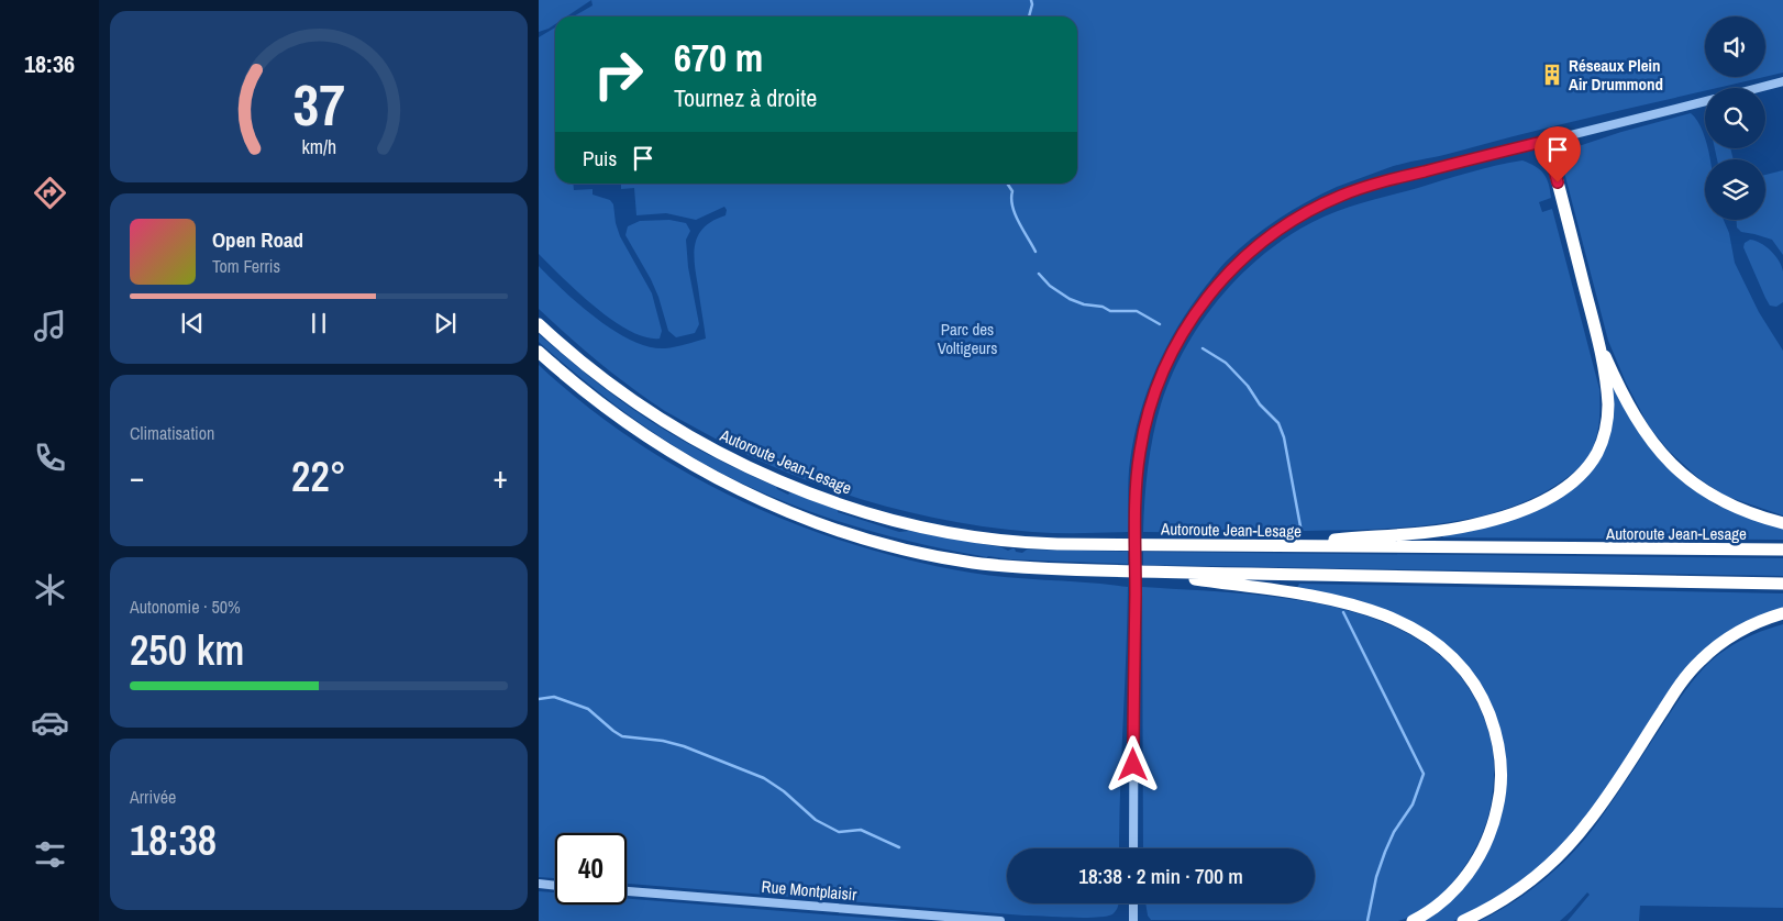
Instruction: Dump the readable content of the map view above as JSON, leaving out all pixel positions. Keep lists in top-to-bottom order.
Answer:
{
  "streets": {
    "highway": ["Autoroute Jean-Lesage"],
    "street": ["Rue Montplaisir"]
  },
  "parks": ["Parc des Voltigeurs"],
  "places": {
    "building": ["Réseaux Plein Air Drummond"]
  },
  "page": {
    "tabs": "18:36",
    "turn": ["670 m", "Tournez à droite"],
    "then": "Puis",
    "song": ["Open Road", "Tom Ferris"],
    "tile": [
      "Climatisation",
      ["Autonomie · 50%", "250 km"],
      ["Arrivée", "18:38"]
    ],
    "heat": ["−", "22°", "+"],
    "limit": "40",
    "trip": "18:38 · 2 min · 700 m",
    "gauge": ["37", "km/h"]
  }
}
